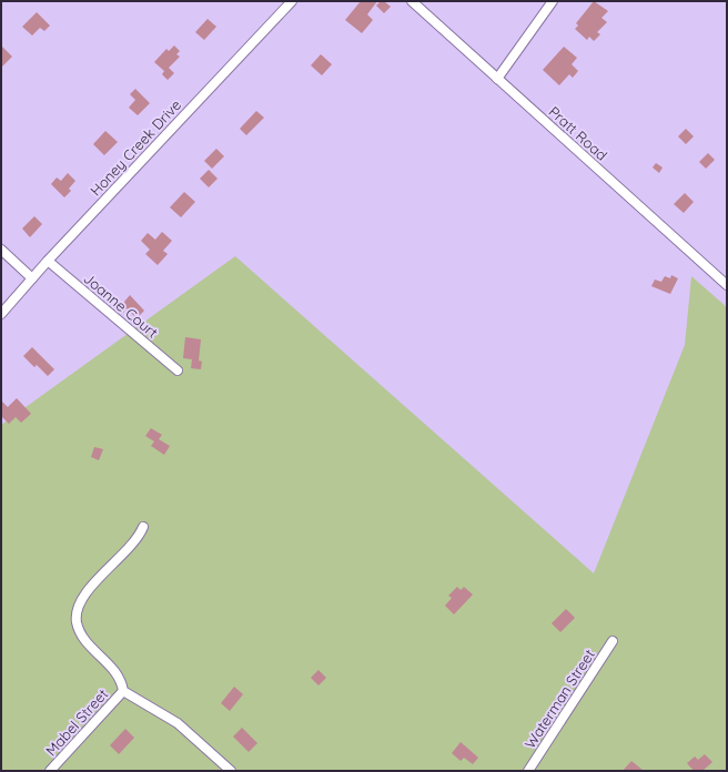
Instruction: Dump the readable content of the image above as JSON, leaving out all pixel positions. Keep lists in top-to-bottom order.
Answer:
{
  "streets": {
    "street": [
      "Pratt Road",
      "Honey Creek Drive",
      "Joanne Court",
      "Waterman Street",
      "Mabel Street"
    ]
  },
  "crossings": [
    ["Honey Creek Drive", "Joanne Court"]
  ]
}
